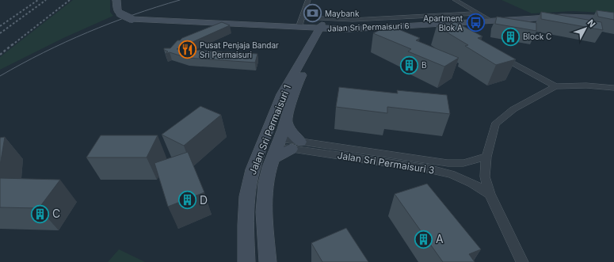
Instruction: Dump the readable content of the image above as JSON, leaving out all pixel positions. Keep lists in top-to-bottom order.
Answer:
{
  "streets": {
    "street": ["Jalan Sri Permaisuri 6", "Jalan Sri Permaisuri 1", "Jalan Sri Permaisuri 3"]
  },
  "crossings": [
    ["Jalan Sri Permaisuri 6", "Jalan Sri Permaisuri 1"],
    ["Jalan Sri Permaisuri 1", "Jalan Sri Permaisuri 3"]
  ],
  "places": {
    "bank": ["Maybank"],
    "bus stop": ["Apartment Blok A"],
    "building": [
      "Block C",
      "B",
      "D",
      "C",
      "A"
    ],
    "restaurant": ["Pusat Penjaja Bandar Sri Permaisuri"]
  },
  "north": "top right"
}
